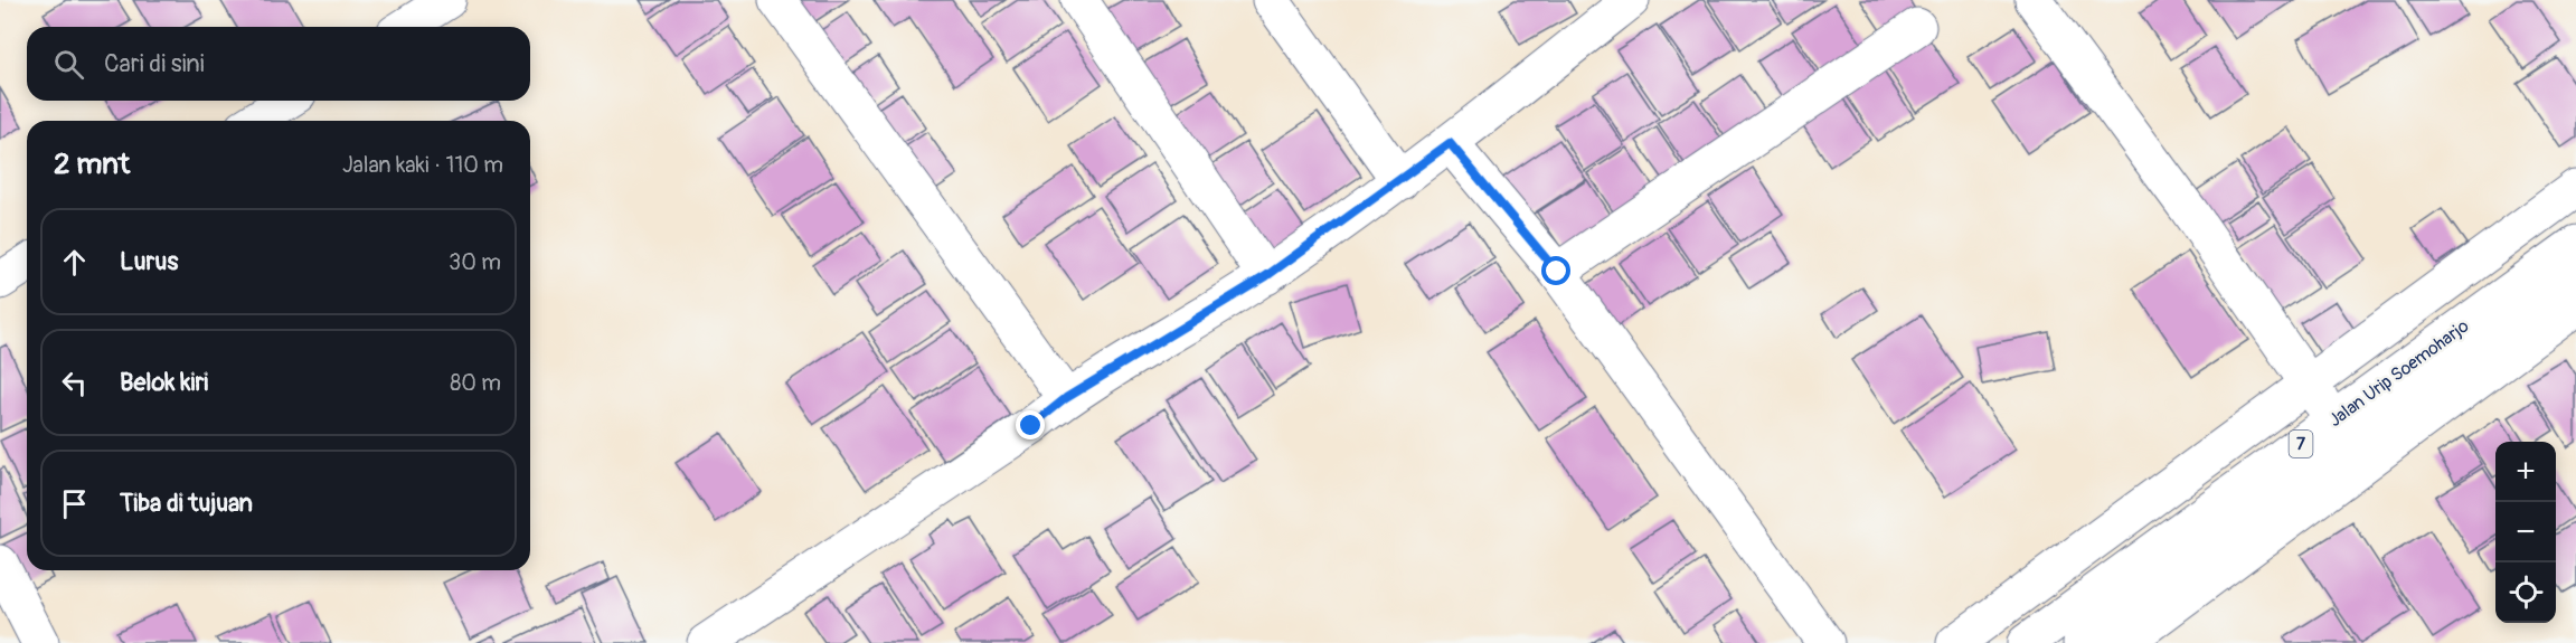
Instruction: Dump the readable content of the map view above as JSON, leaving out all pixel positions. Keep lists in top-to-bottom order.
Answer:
{
  "streets": {
    "main road": ["Jalan Urip Soemoharjo", "7"]
  },
  "page": {
    "search": "Cari di sini",
    "heading": ["2 mnt", "Jalan kaki · 110 m"],
    "list": [
      ["Lurus", "30 m"],
      ["Belok kiri", "80 m"],
      "Tiba di tujuan"
    ],
    "map_buttons": ["+", "−"]
  }
}
